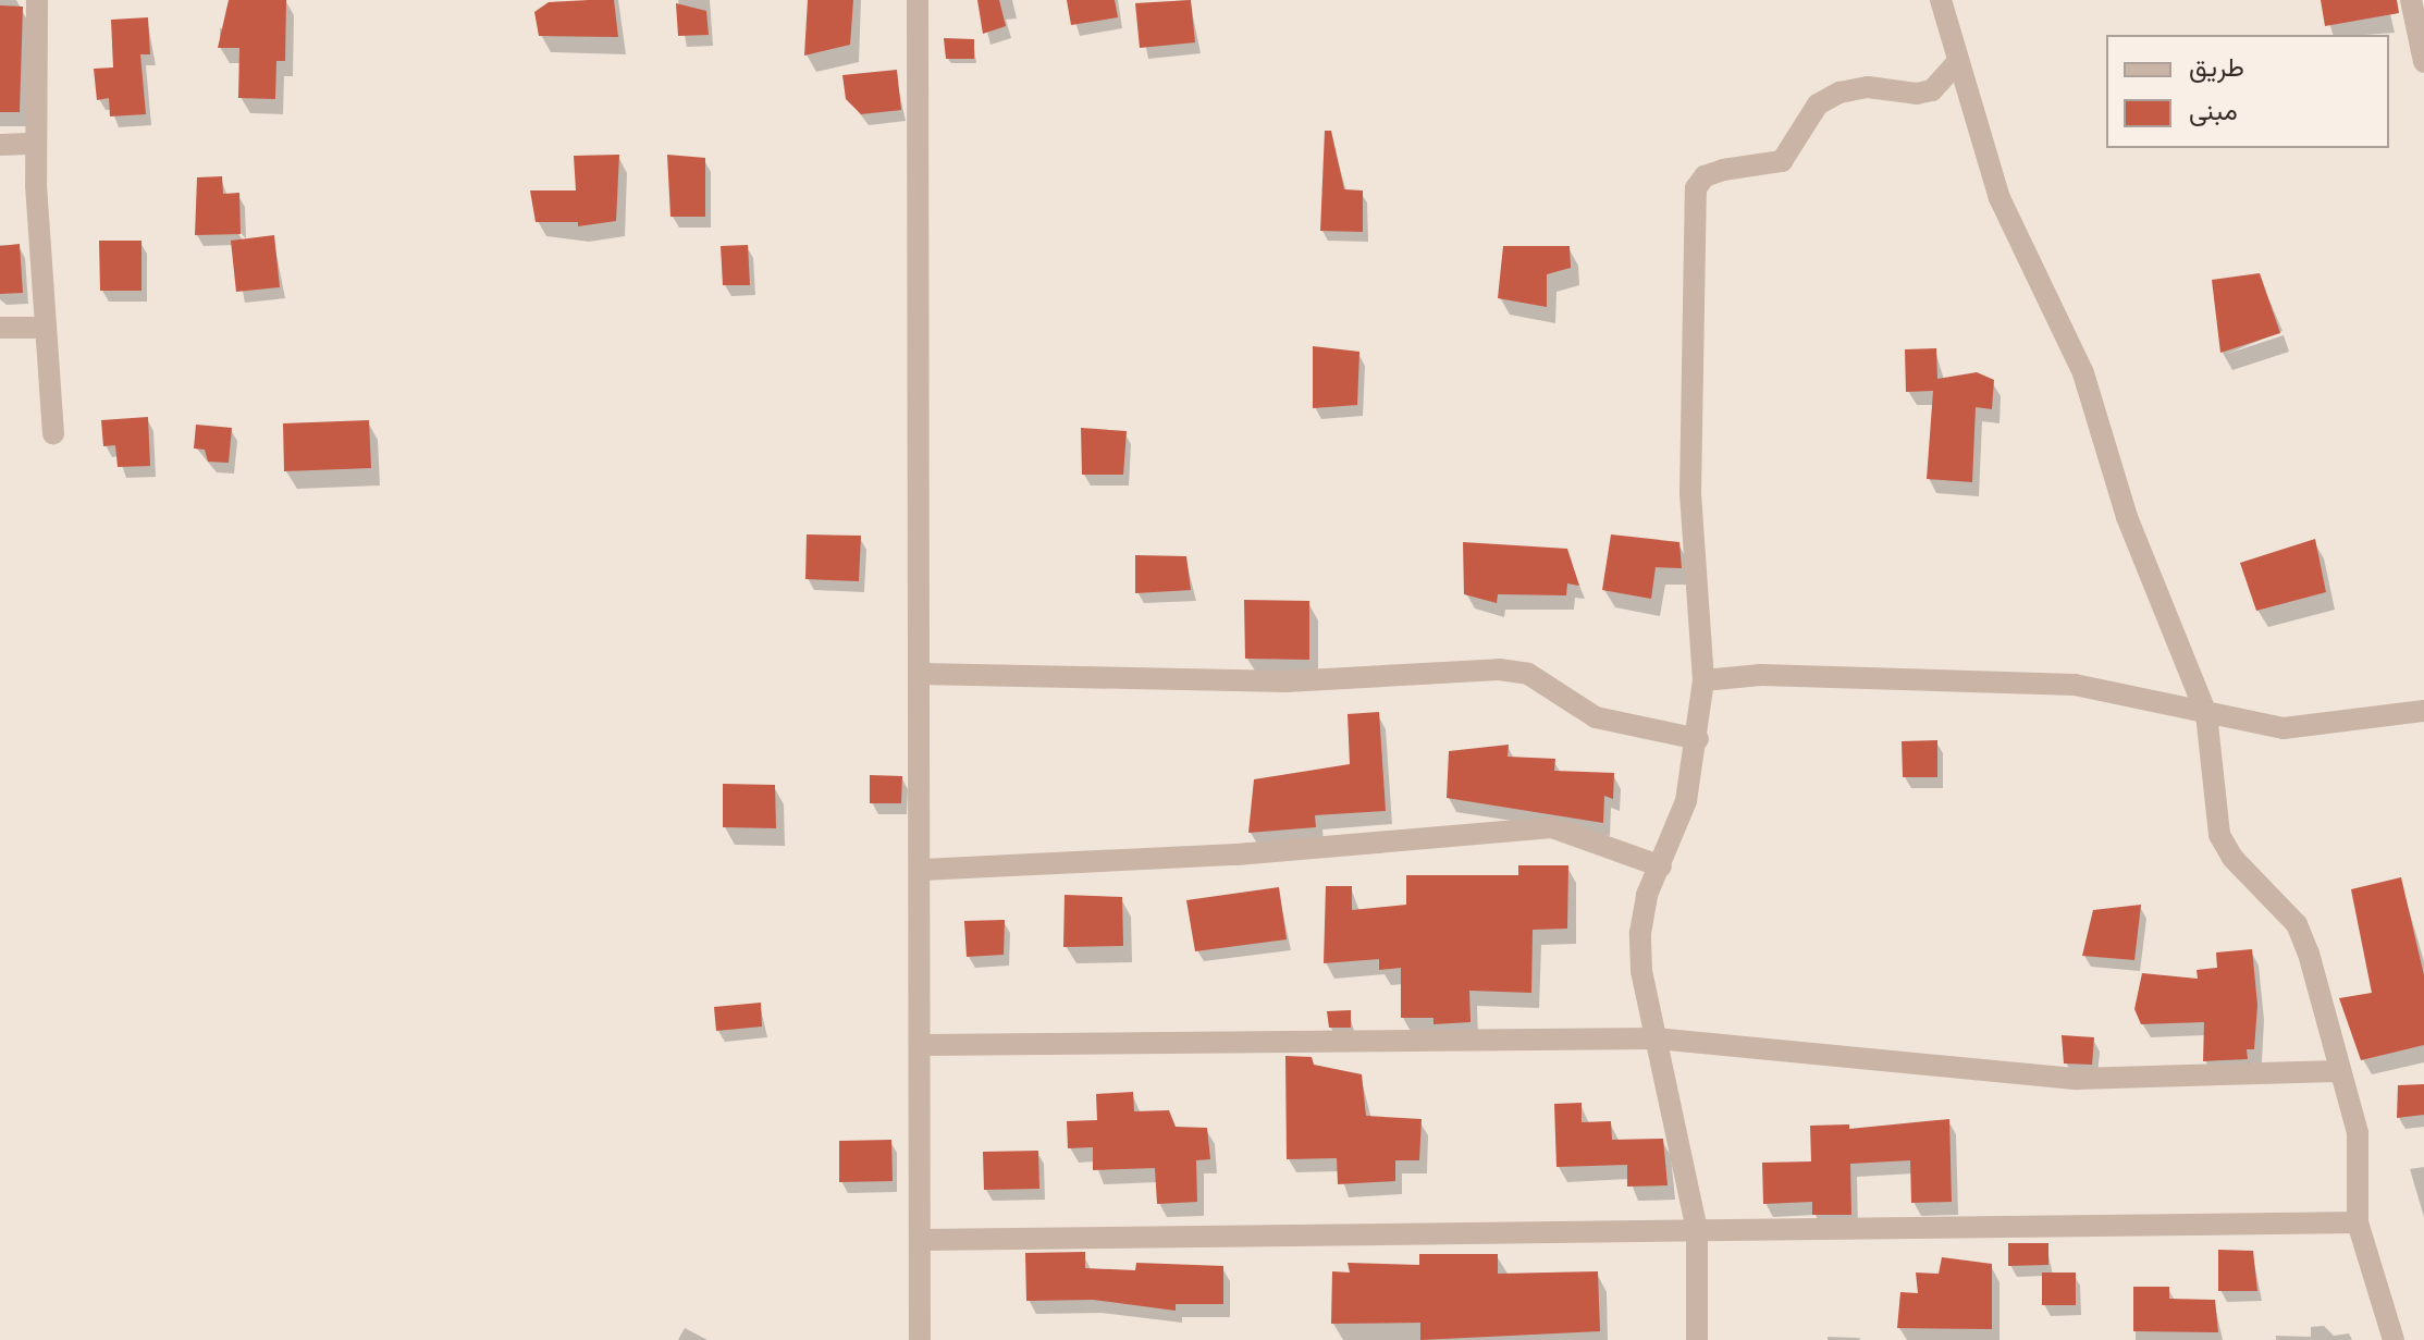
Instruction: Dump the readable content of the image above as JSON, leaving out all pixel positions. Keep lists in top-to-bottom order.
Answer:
{
  "legend": ["طريق", "مبنى"]
}
